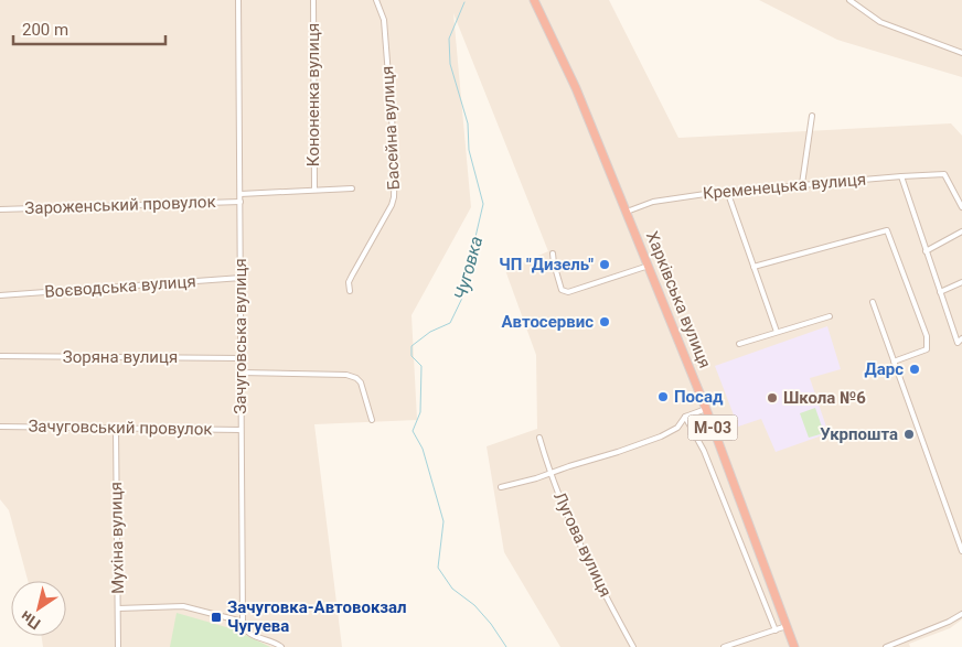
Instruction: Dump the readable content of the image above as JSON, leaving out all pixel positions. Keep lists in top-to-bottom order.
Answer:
{
  "streets": {
    "highway": ["Харківська вулиця", "М-03"],
    "street": [
      "Кононенка вулиця",
      "Басейна вулиця",
      "Кременецька вулиця",
      "Зароженський провулок",
      "Воєводська вулиця",
      "Зачуговська вулиця",
      "Зоряна вулиця",
      "Зачуговський провулок",
      "Мухіна вулиця",
      "Лугова вулиця"
    ]
  },
  "crossings": [
    ["Кононенка вулиця", "Зароженський провулок"],
    ["Кременецька вулиця", "Харківська вулиця"],
    ["Зароженський провулок", "Зачуговська вулиця"],
    ["Воєводська вулиця", "Зачуговська вулиця"],
    ["Зачуговська вулиця", "Зоряна вулиця"],
    ["Зачуговська вулиця", "Зачуговський провулок"],
    ["Зачуговський провулок", "Мухіна вулиця"]
  ],
  "water": ["Чуговка"],
  "places": {
    "other": [
      "ЧП \"Дизель\"",
      "Автосервис",
      "Дарс",
      "Посад",
      "Школа №6",
      "Укрпошта"
    ],
    "transit": ["Зачуговка-Автовокзал Чугуева"]
  },
  "scale_bar": "200 m",
  "north": "bottom left"
}
